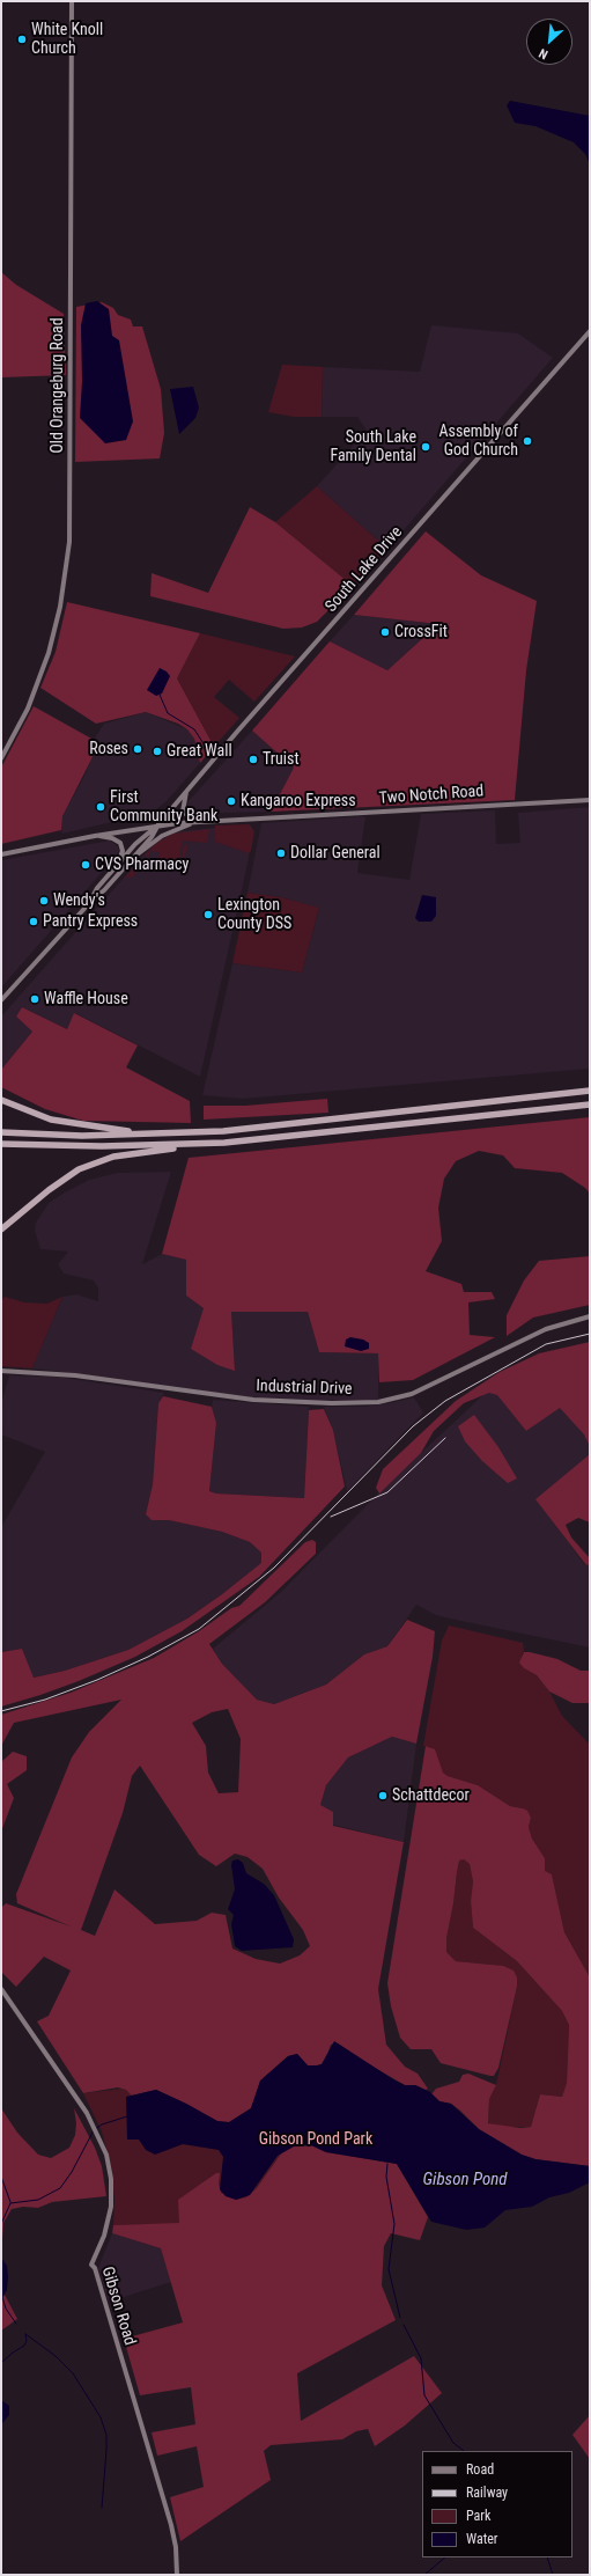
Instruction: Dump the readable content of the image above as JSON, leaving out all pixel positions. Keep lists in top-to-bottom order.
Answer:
{
  "streets": {
    "street": [
      "Old Orangeburg Road",
      "South Lake Drive",
      "Two Notch Road",
      "Industrial Drive",
      "Gibson Road"
    ]
  },
  "crossings": [
    ["South Lake Drive", "Two Notch Road"]
  ],
  "water": ["Gibson Pond"],
  "parks": ["Gibson Pond Park"],
  "places": [
    "White Knoll Church",
    "Assembly of God Church",
    "South Lake Family Dental",
    "CrossFit",
    "Roses",
    "Great Wall",
    "Truist",
    "Kangaroo Express",
    "First Community Bank",
    "Dollar General",
    "CVS Pharmacy",
    "Wendy's",
    "Lexington County DSS",
    "Pantry Express",
    "Waffle House",
    "Schattdecor"
  ],
  "legend": [
    "Road",
    "Railway",
    "Park",
    "Water"
  ],
  "north": "bottom left"
}
